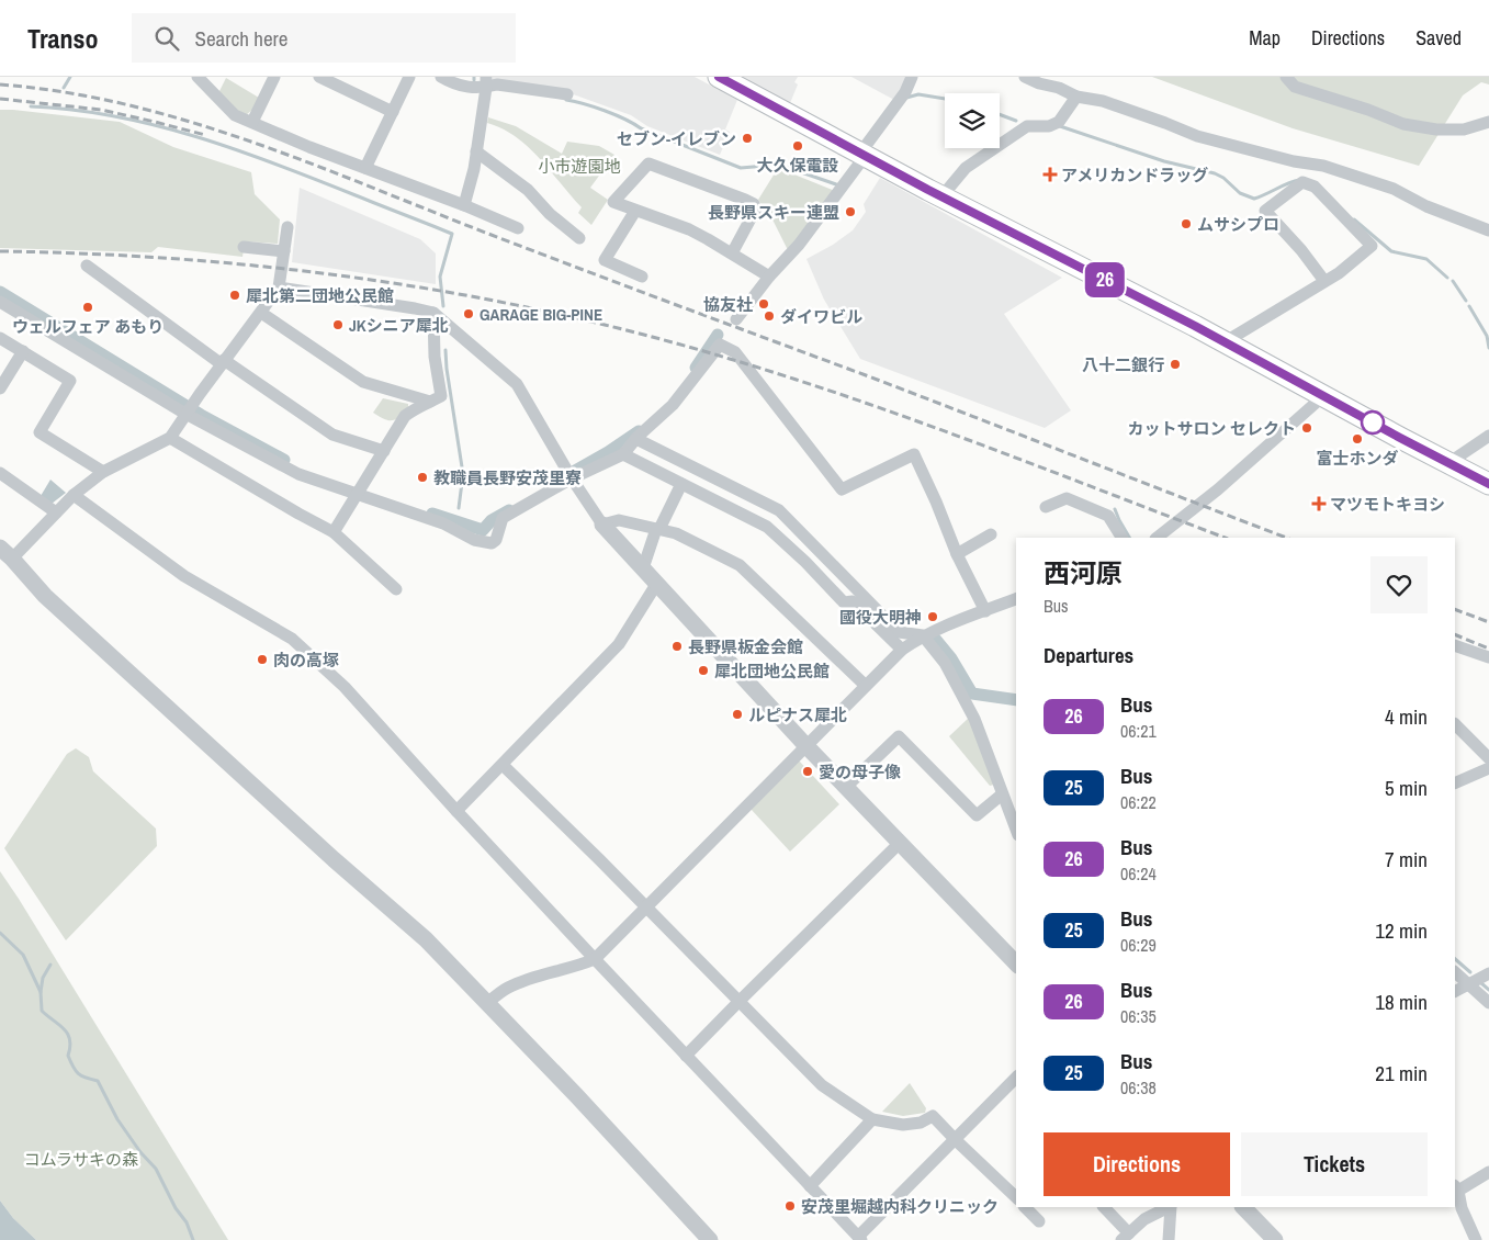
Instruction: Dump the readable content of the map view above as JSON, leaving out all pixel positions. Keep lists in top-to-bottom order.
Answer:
{
  "parks": ["小市遊園地", "コムラサキの森"],
  "places": {
    "other": [
      "セブン-イレブン",
      "大久保電設",
      "長野県スキー連盟",
      "ムサシプロ",
      "犀北第二団地公民館",
      "協友社",
      "ウェルフェア あもり",
      "GARAGE BIG-PINE",
      "ダイワビル",
      "JKシニア犀北",
      "八十二銀行",
      "カットサロン セレクト",
      "富士ホンダ",
      "教職員長野安茂里寮",
      "國役大明神",
      "長野県板金会館",
      "肉の高塚",
      "犀北団地公民館",
      "ルピナス犀北",
      "愛の母子像",
      "安茂里堀越内科クリニック"
    ],
    "health": ["アメリカンドラッグ", "マツモトキヨシ"]
  },
  "lines": ["bus line 26"],
  "page": {
    "header": "Transo",
    "search": "Search here",
    "nav": ["Map", "Directions", "Saved"],
    "on_map": "26",
    "heading": [
      ["西河原", "Bus"],
      "Departures"
    ],
    "list": [
      {
        "mark": "26",
        "name": "Bus",
        "note": "06:21",
        "value": "4 min"
      },
      {
        "mark": "25",
        "name": "Bus",
        "note": "06:22",
        "value": "5 min"
      },
      {
        "mark": "26",
        "name": "Bus",
        "note": "06:24",
        "value": "7 min"
      },
      {
        "mark": "25",
        "name": "Bus",
        "note": "06:29",
        "value": "12 min"
      },
      {
        "mark": "26",
        "name": "Bus",
        "note": "06:35",
        "value": "18 min"
      },
      {
        "mark": "25",
        "name": "Bus",
        "note": "06:38",
        "value": "21 min"
      }
    ],
    "buttons": ["Directions", "Tickets"]
  }
}
